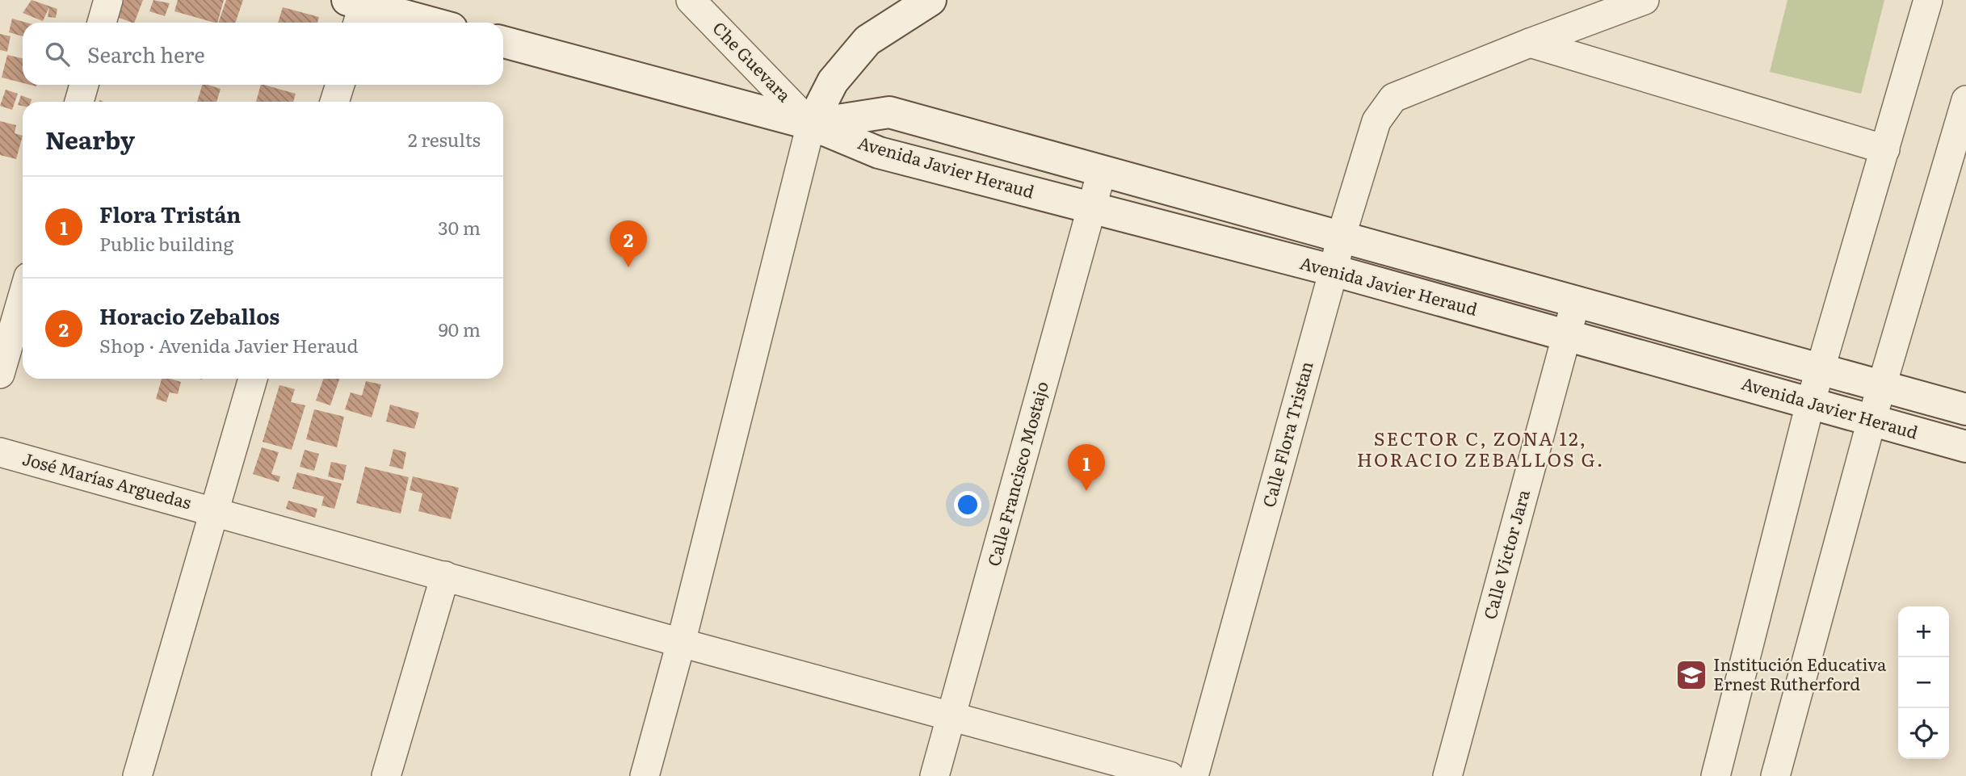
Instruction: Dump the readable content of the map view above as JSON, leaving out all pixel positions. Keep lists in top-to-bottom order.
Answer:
{
  "streets": {
    "street": [
      "Che Guevara",
      "Avenida Javier Heraud",
      "Calle Flora Tristan",
      "Calle Francisco Mostajo",
      "José Marías Arguedas",
      "Calle Victor Jara"
    ]
  },
  "crossings": [
    ["Che Guevara", "Avenida Javier Heraud"],
    ["Avenida Javier Heraud", "Calle Flora Tristan"],
    ["Avenida Javier Heraud", "Calle Francisco Mostajo"],
    ["Avenida Javier Heraud", "Calle Victor Jara"],
    ["Calle Francisco Mostajo", "José Marías Arguedas"]
  ],
  "districts": ["SECTOR C, ZONA 12, HORACIO ZEBALLOS G."],
  "places": {
    "school or university": ["Institución Educativa Ernest Rutherford"]
  },
  "page": {
    "search": "Search here",
    "heading": ["Nearby", "2 results"],
    "list": [
      {
        "mark": "1",
        "name": "Flora Tristán",
        "note": "Public building",
        "value": "30 m"
      },
      {
        "mark": "2",
        "name": "Horacio Zeballos",
        "note": "Shop · Avenida Javier Heraud",
        "value": "90 m"
      }
    ],
    "pins": ["2", "1"],
    "map_buttons": ["+", "−"]
  }
}
